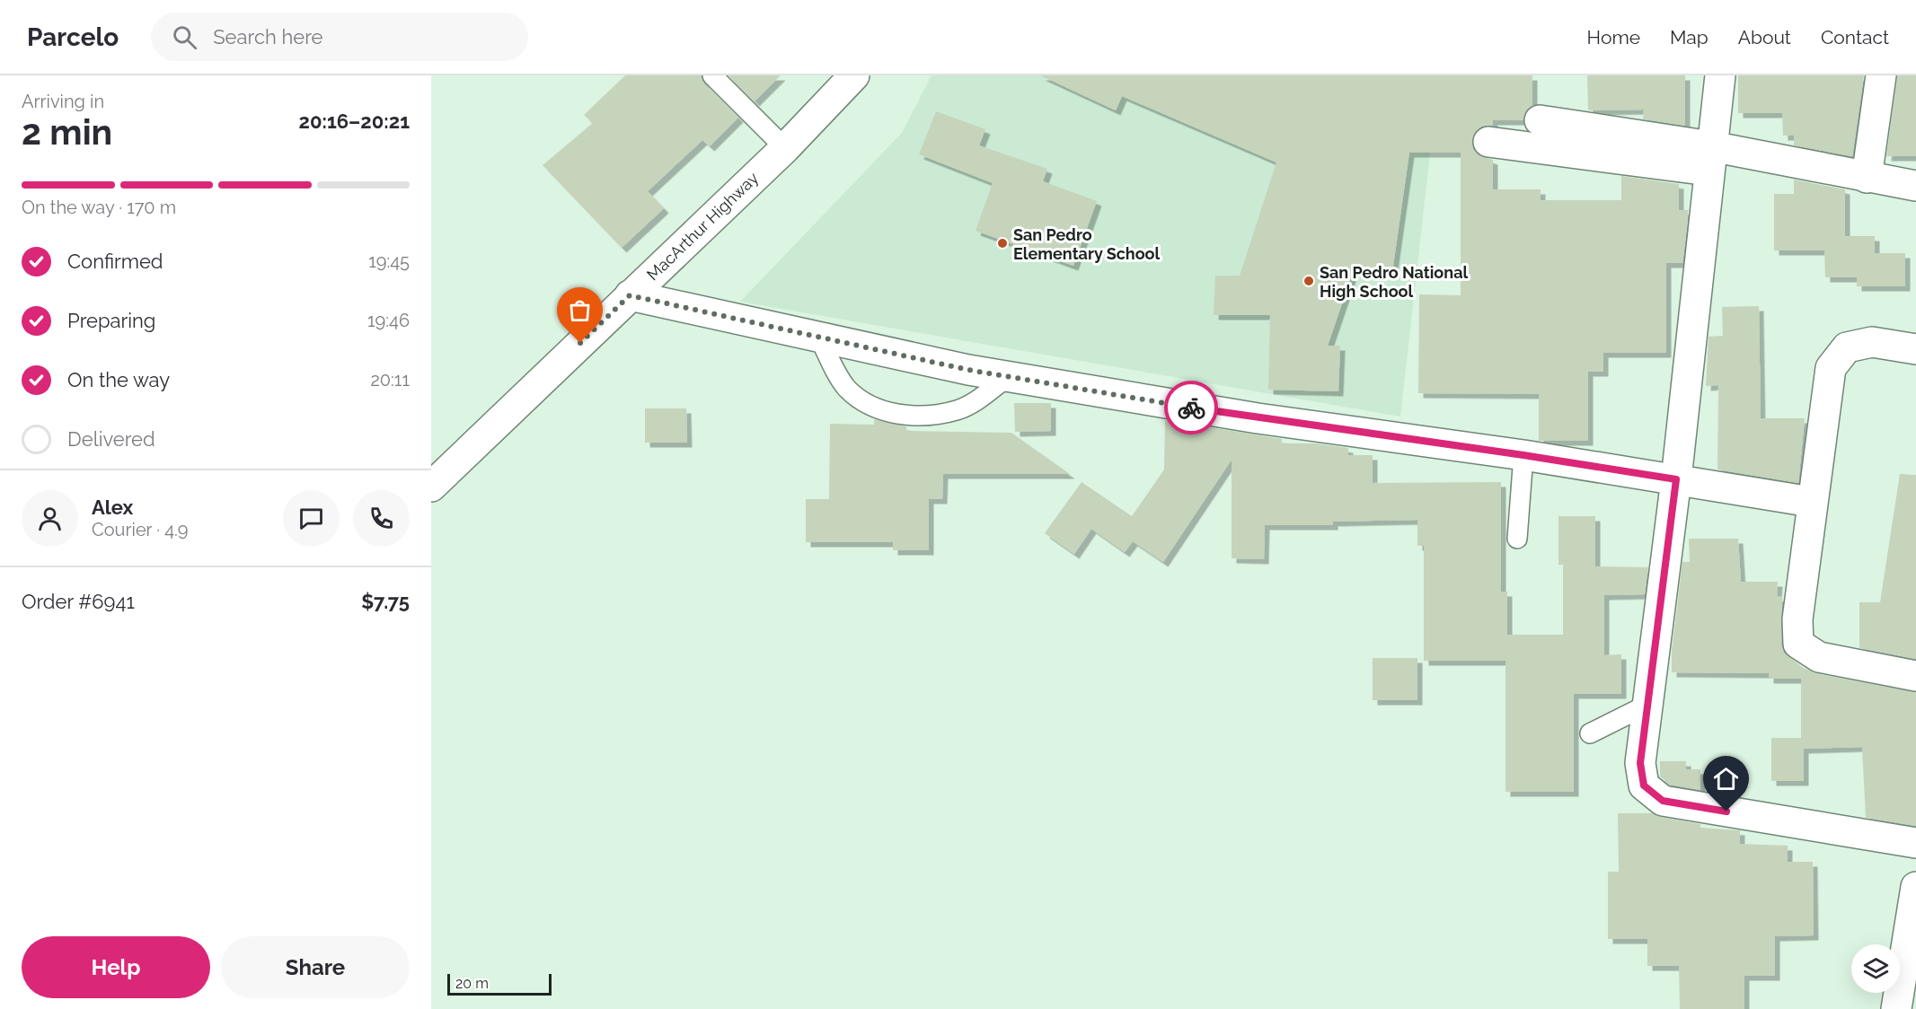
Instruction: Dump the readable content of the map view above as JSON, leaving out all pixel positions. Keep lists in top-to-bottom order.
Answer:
{
  "streets": {
    "main road": ["MacArthur Highway"]
  },
  "places": ["San Pedro Elementary School", "San Pedro National High School"],
  "scale_bar": "20 m",
  "page": {
    "header": "Parcelo",
    "search": "Search here",
    "nav": [
      "Home",
      "Map",
      "About",
      "Contact"
    ],
    "heading": ["2 min", "Arriving in", "20:16–20:21"],
    "panel": [
      "Alex",
      "Courier · 4.9",
      "Order #6941",
      "$7.75"
    ],
    "bar": "On the way · 170 m",
    "list": [
      ["Confirmed", "19:45"],
      ["Preparing", "19:46"],
      ["On the way", "20:11"],
      "Delivered"
    ],
    "buttons": ["Help", "Share"],
    "scale": "20 m"
  }
}
